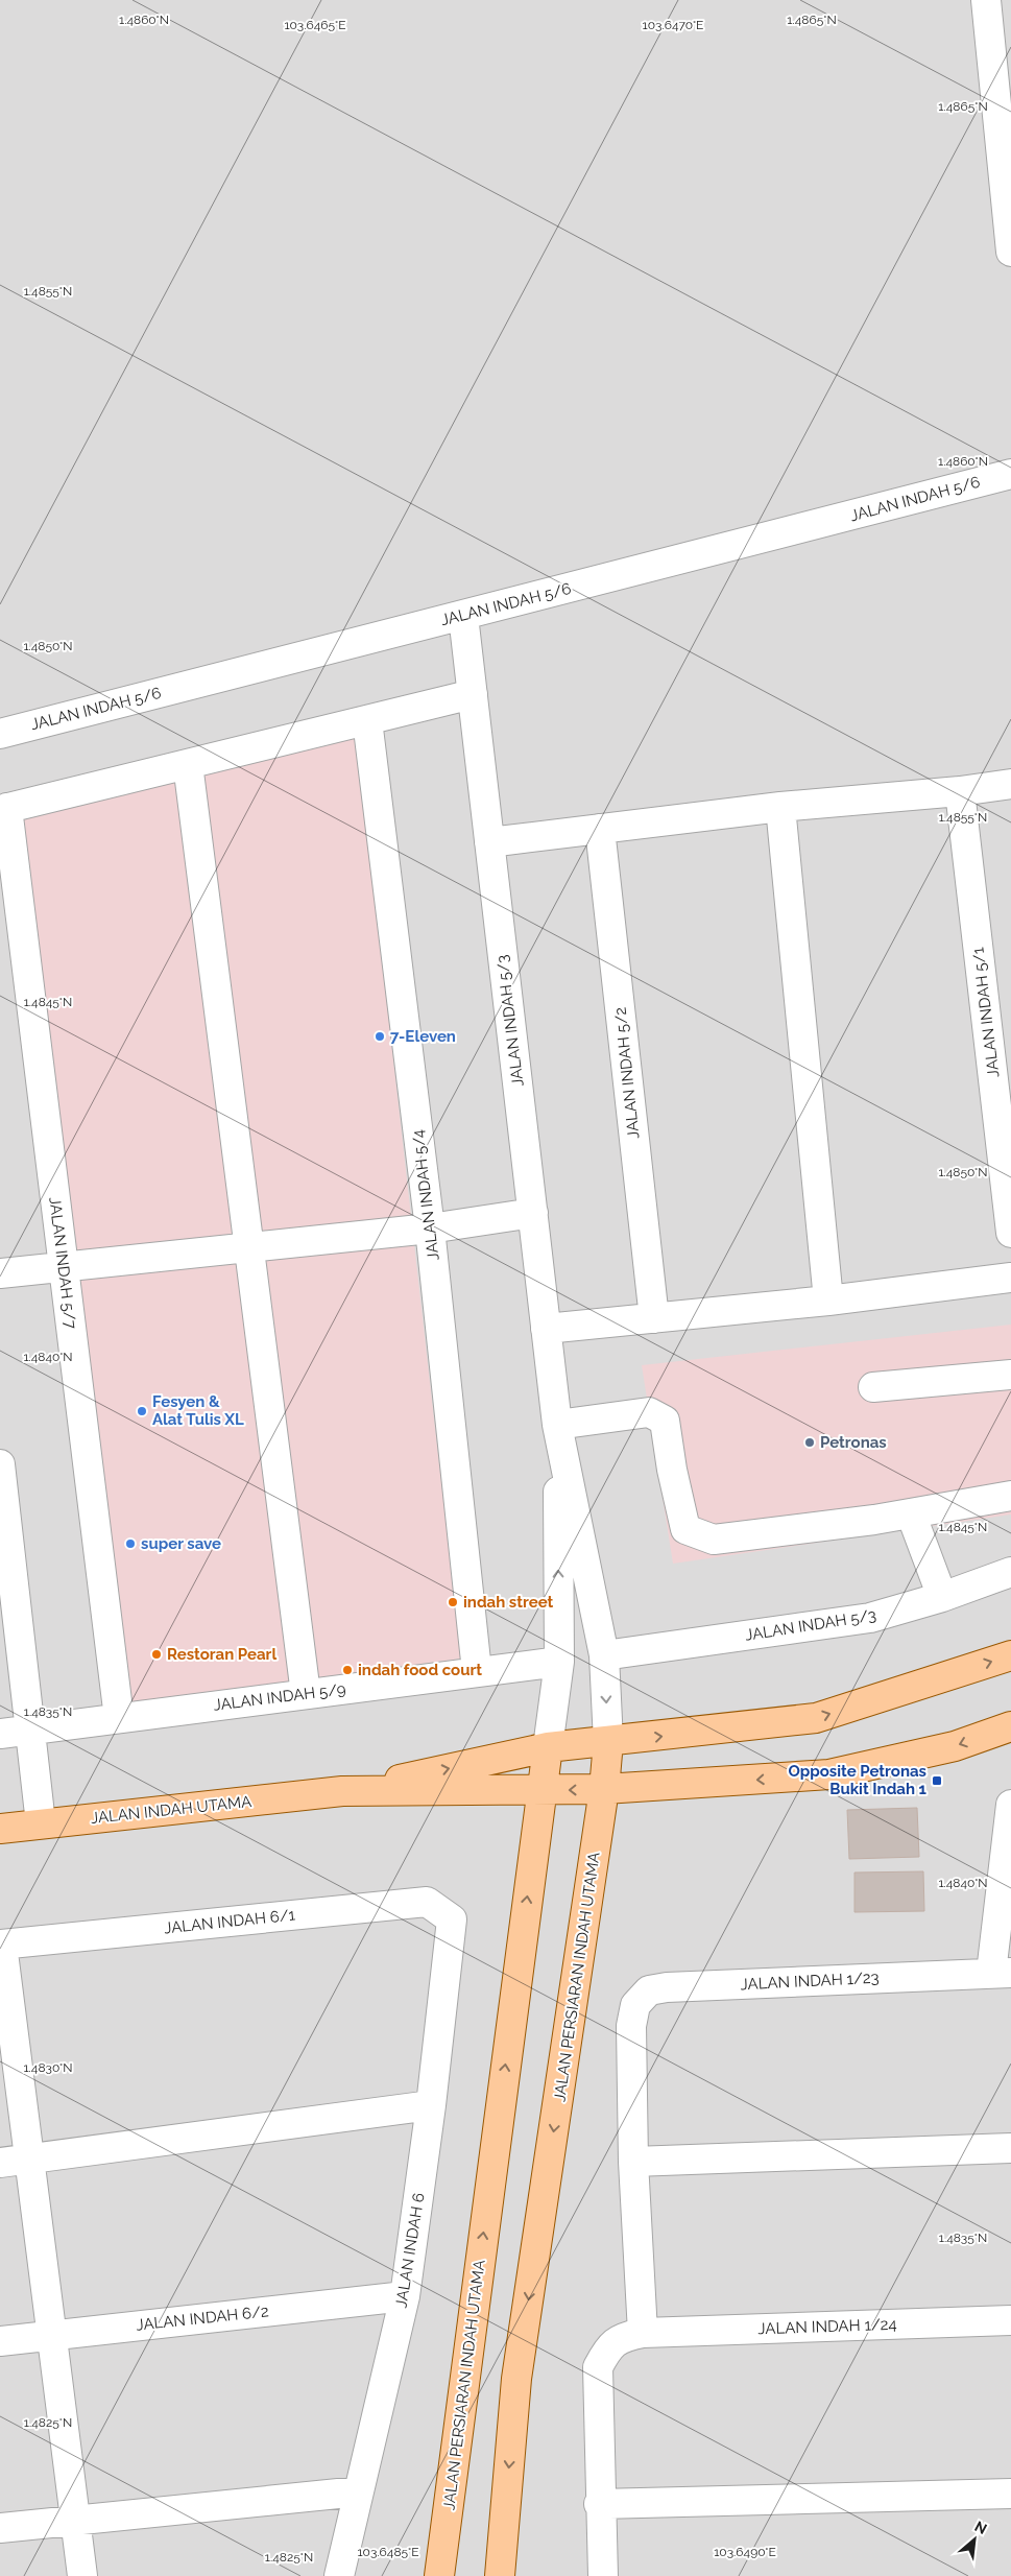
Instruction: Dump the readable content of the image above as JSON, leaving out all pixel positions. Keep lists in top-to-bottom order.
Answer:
{
  "streets": {
    "main road": ["JALAN INDAH UTAMA", "JALAN PERSIARAN INDAH UTAMA"],
    "street": [
      "JALAN INDAH 5/6",
      "JALAN INDAH 5/1",
      "JALAN INDAH 5/3",
      "JALAN INDAH 5/2",
      "JALAN INDAH 5/4",
      "JALAN INDAH 5/7",
      "JALAN INDAH 5/9",
      "JALAN INDAH 6/1",
      "JALAN INDAH 1/23",
      "JALAN INDAH 6",
      "JALAN INDAH 6/2",
      "JALAN INDAH 1/24"
    ]
  },
  "crossings": [
    ["JALAN INDAH 5/6", "JALAN INDAH 5/3"],
    ["JALAN INDAH 5/3", "JALAN INDAH 5/9"],
    ["JALAN INDAH 5/3", "JALAN INDAH UTAMA"],
    ["JALAN INDAH 5/3", "JALAN PERSIARAN INDAH UTAMA"],
    ["JALAN INDAH 5/4", "JALAN INDAH 5/9"],
    ["JALAN INDAH 5/7", "JALAN INDAH 5/9"],
    ["JALAN INDAH UTAMA", "JALAN PERSIARAN INDAH UTAMA"],
    ["JALAN INDAH 6/1", "JALAN INDAH 6"],
    ["JALAN INDAH 1/23", "JALAN INDAH 1/24"],
    ["JALAN INDAH 6", "JALAN INDAH 6/2"]
  ],
  "places": {
    "other": [
      "7-Eleven",
      "Fesyen & Alat Tulis XL",
      "Petronas",
      "super save",
      "indah street",
      "Restoran Pearl",
      "indah food court"
    ],
    "transit": ["Opposite Petronas Bukit Indah 1"]
  },
  "north": "top right",
  "coordinates": [
    "1.4865°N",
    "1.4860°N",
    "103.6465°E",
    "103.6470°E",
    "1.4855°N",
    "1.4850°N",
    "1.4845°N",
    "1.4840°N",
    "1.4835°N",
    "1.4830°N",
    "1.4825°N",
    "103.6485°E",
    "103.6490°E"
  ]
}
